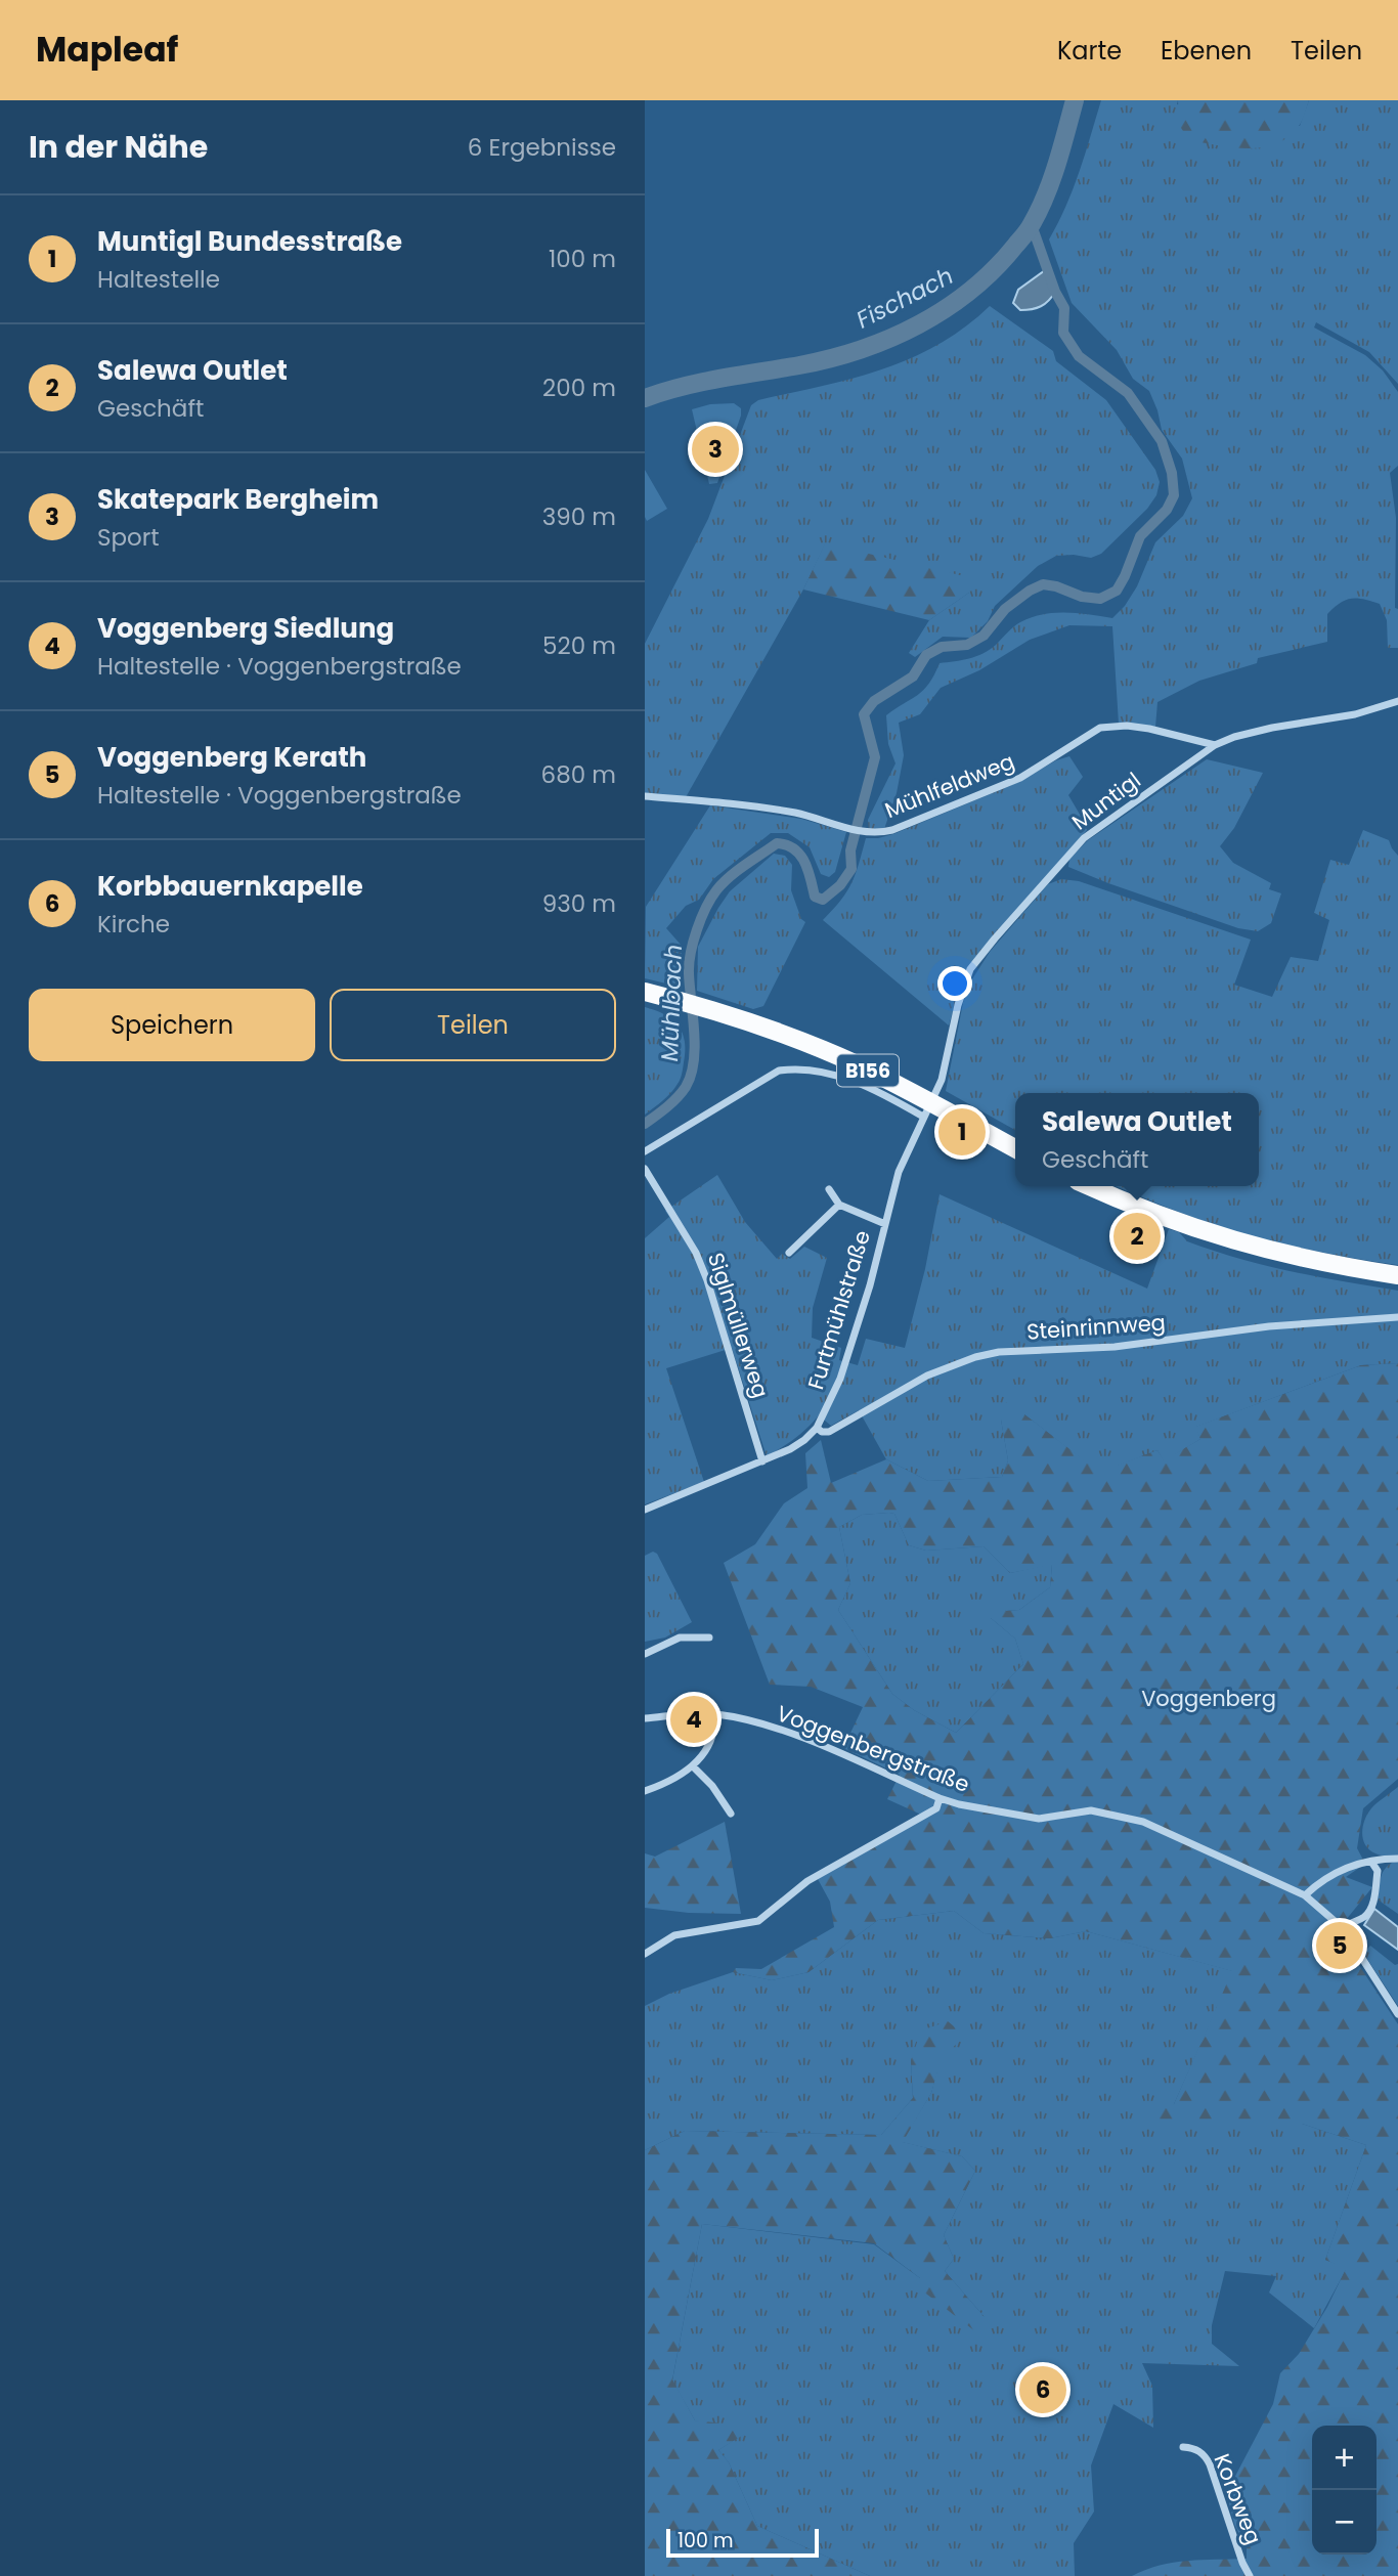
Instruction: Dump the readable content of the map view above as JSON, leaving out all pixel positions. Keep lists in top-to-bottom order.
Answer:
{
  "streets": {
    "main road": ["B156"],
    "street": [
      "Mühlfeldweg",
      "Muntigl",
      "Furtmühlstraße",
      "Siglmüllerweg",
      "Steinrinnweg",
      "Voggenbergstraße",
      "Korbweg"
    ]
  },
  "crossings": [
    ["Mühlfeldweg", "Muntigl"],
    ["Muntigl", "B156"],
    ["Muntigl", "Furtmühlstraße"],
    ["B156", "Furtmühlstraße"],
    ["Furtmühlstraße", "Siglmüllerweg"],
    ["Furtmühlstraße", "Steinrinnweg"]
  ],
  "water": ["Fischach", "Mühlbach"],
  "parks": ["Voggenberg"],
  "scale_bar": "100 m",
  "page": {
    "header": "Mapleaf",
    "nav": ["Karte", "Ebenen", "Teilen"],
    "heading": ["In der Nähe", "6 Ergebnisse"],
    "list": [
      {
        "mark": "1",
        "name": "Muntigl Bundesstraße",
        "note": "Haltestelle",
        "value": "100 m"
      },
      {
        "mark": "2",
        "name": "Salewa Outlet",
        "note": "Geschäft",
        "value": "200 m"
      },
      {
        "mark": "3",
        "name": "Skatepark Bergheim",
        "note": "Sport",
        "value": "390 m"
      },
      {
        "mark": "4",
        "name": "Voggenberg Siedlung",
        "note": "Haltestelle · Voggenbergstraße",
        "value": "520 m"
      },
      {
        "mark": "5",
        "name": "Voggenberg Kerath",
        "note": "Haltestelle · Voggenbergstraße",
        "value": "680 m"
      },
      {
        "mark": "6",
        "name": "Korbbauernkapelle",
        "note": "Kirche",
        "value": "930 m"
      }
    ],
    "pins": [
      "3",
      "1",
      "2",
      "4",
      "5",
      "6"
    ],
    "buttons": ["Speichern", "Teilen"],
    "popup": ["Salewa Outlet", "Geschäft"],
    "map_buttons": ["+", "−"],
    "scale": "100 m"
  }
}
